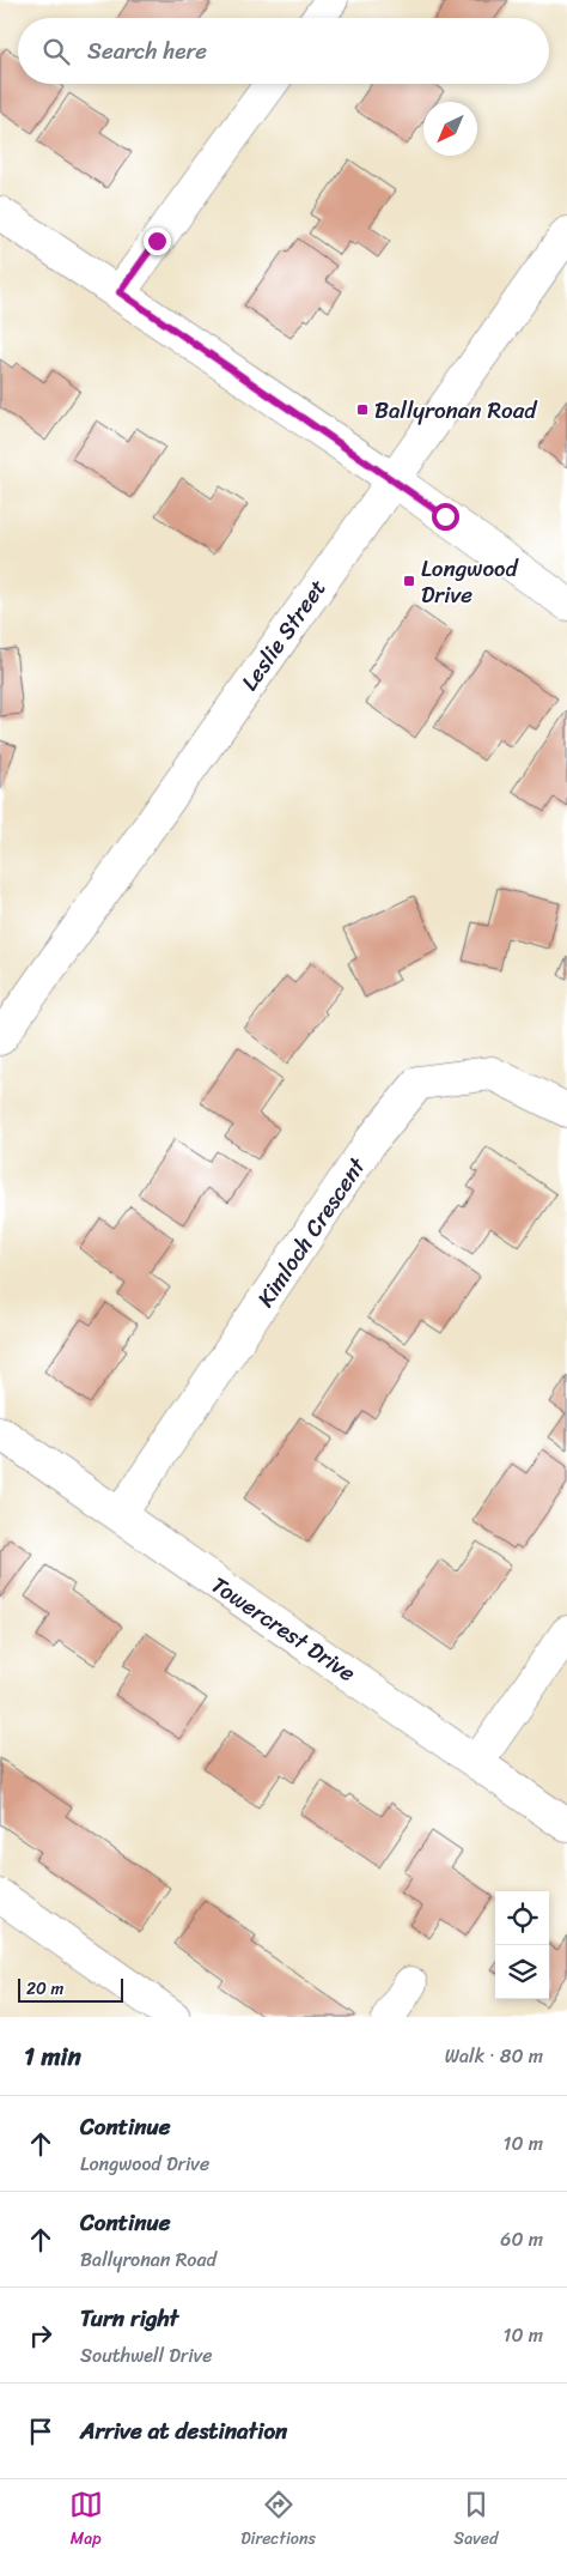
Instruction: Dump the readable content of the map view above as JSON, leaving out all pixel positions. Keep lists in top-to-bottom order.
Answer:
{
  "streets": {
    "street": ["Leslie Street", "Kimloch Crescent", "Towercrest Drive"]
  },
  "crossings": [
    ["Kimloch Crescent", "Towercrest Drive"]
  ],
  "places": {
    "transit": ["Ballyronan Road", "Longwood Drive"]
  },
  "scale_bar": "20 m",
  "north": "bottom left",
  "page": {
    "search": "Search here",
    "scale": "20 m",
    "heading": ["1 min", "Walk · 80 m"],
    "list": [
      ["Continue", "Longwood Drive", "10 m"],
      ["Continue", "Ballyronan Road", "60 m"],
      ["Turn right", "Southwell Drive", "10 m"],
      "Arrive at destination"
    ],
    "nav": ["Map", "Directions", "Saved"]
  }
}
